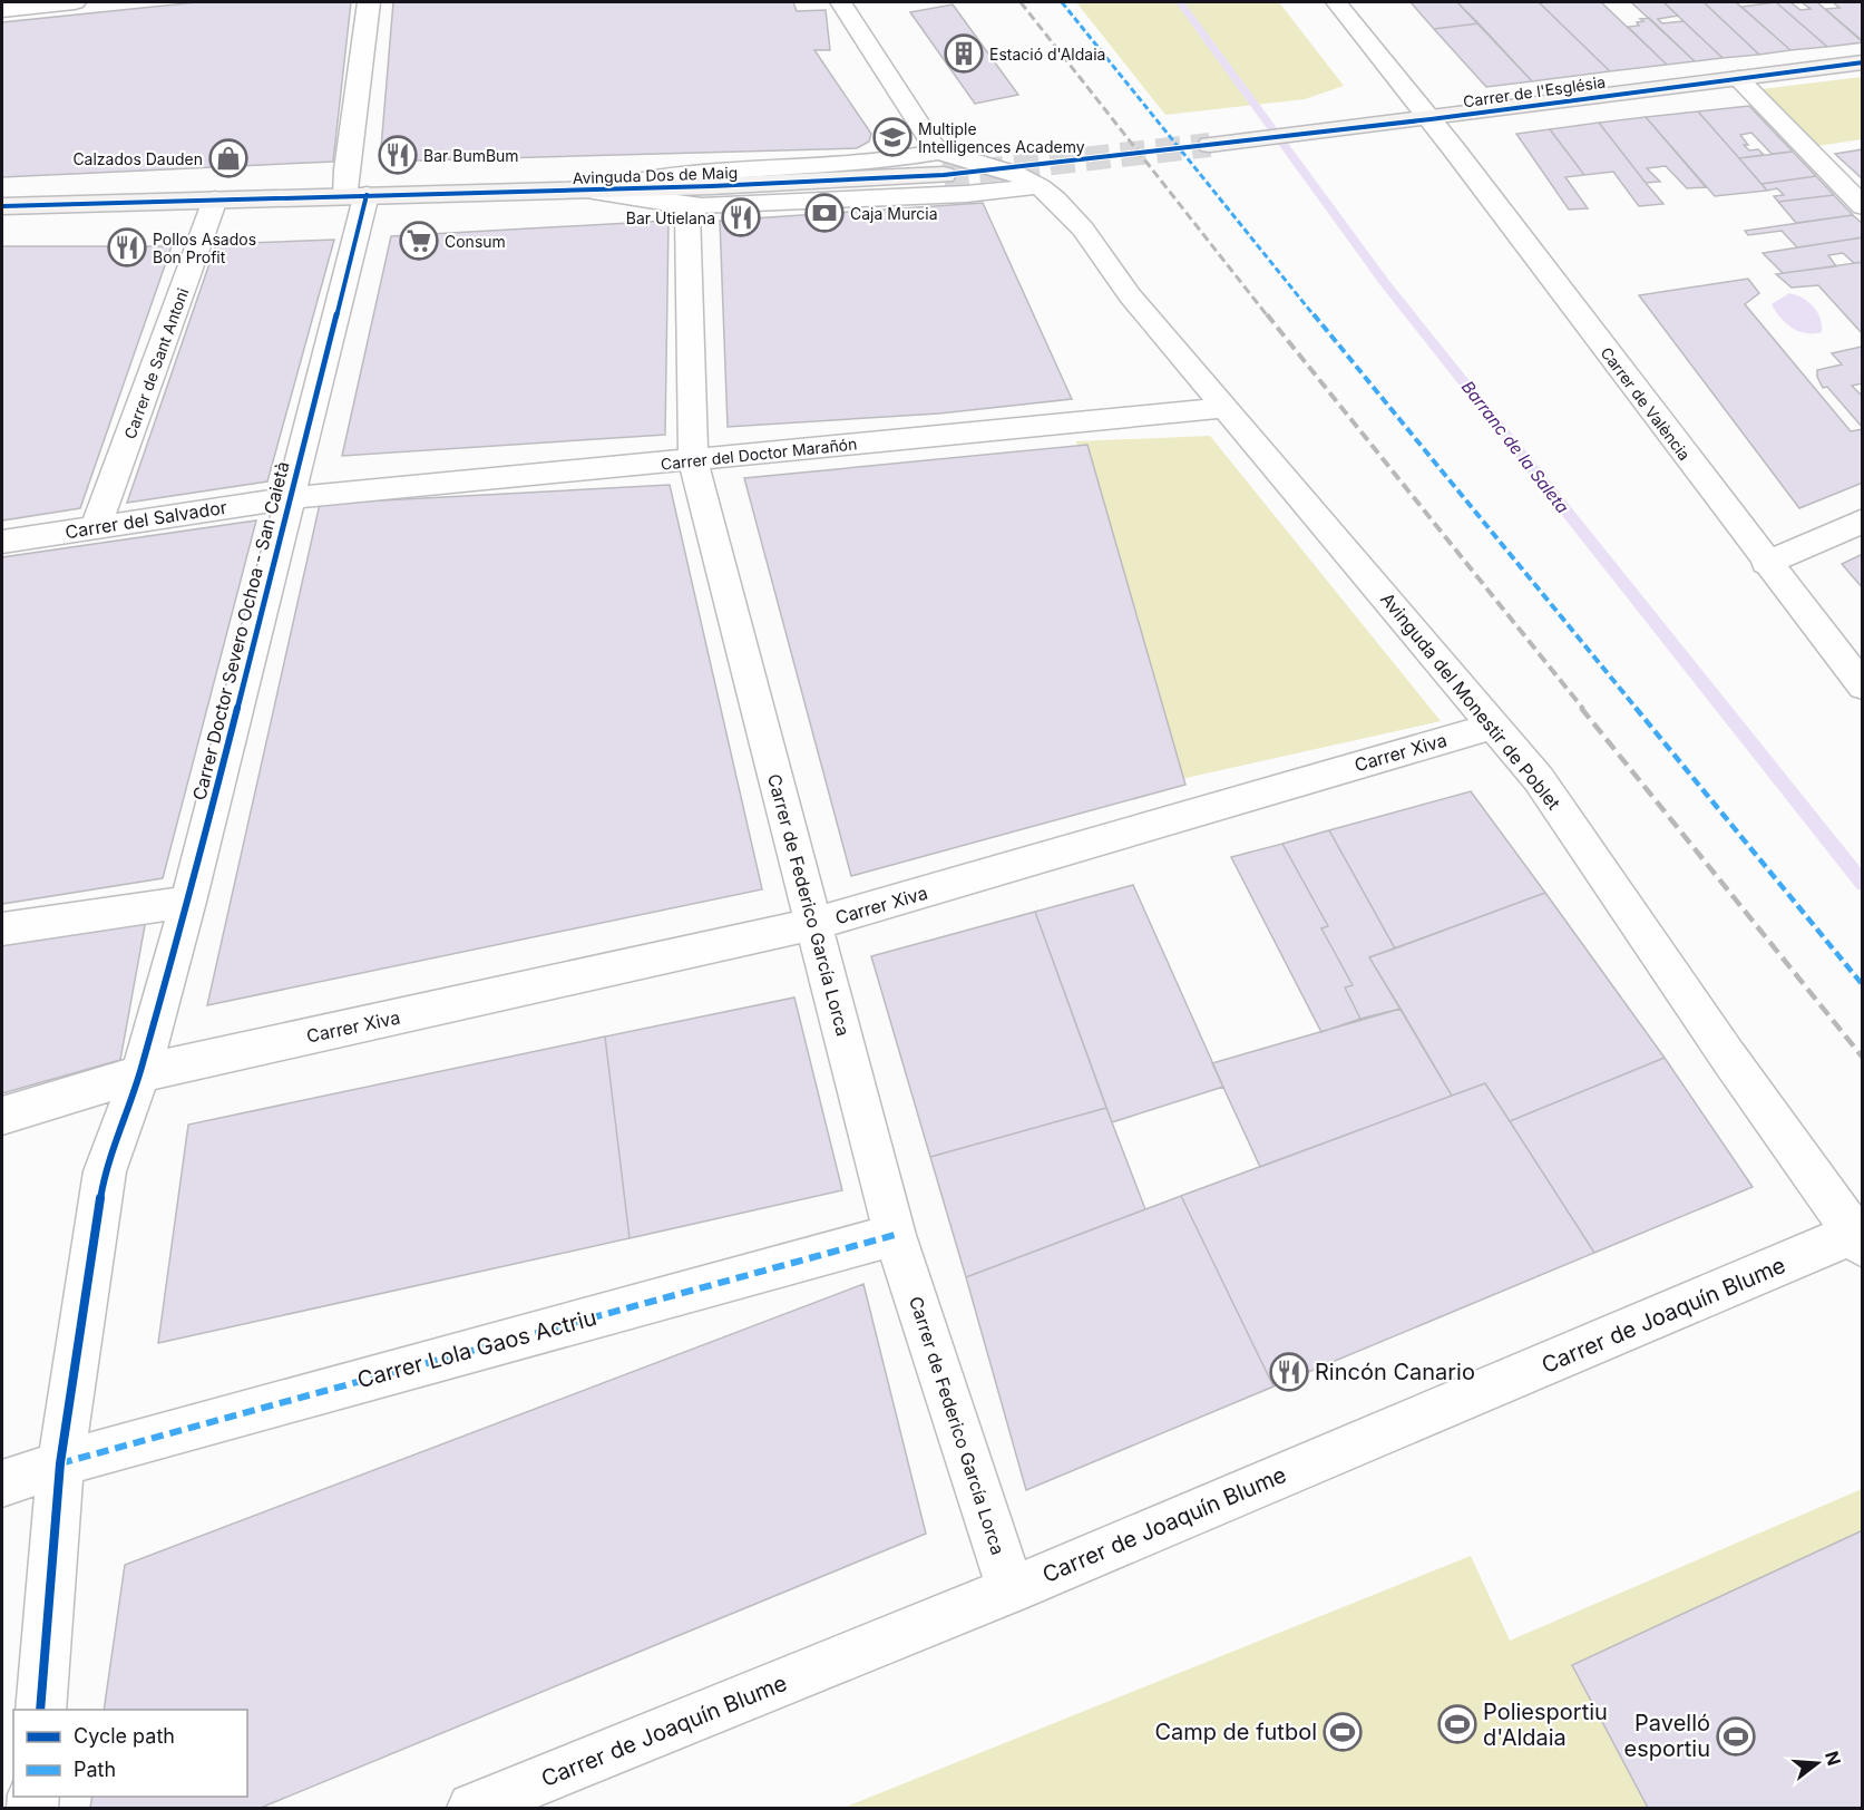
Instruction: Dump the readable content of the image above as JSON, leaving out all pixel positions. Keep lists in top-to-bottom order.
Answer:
{
  "streets": {
    "street": [
      "Carrer de l'Església",
      "Avinguda Dos de Maig",
      "Carrer de Sant Antoni",
      "Carrer de València",
      "Carrer del Doctor Marañón",
      "Carrer del Salvador",
      "Carrer Doctor Severo Ochoa - San Caietà",
      "Avinguda del Monestir de Poblet",
      "Carrer Xiva",
      "Carrer de Federico García Lorca",
      "Carrer de Joaquín Blume",
      "Carrer Lola Gaos Actriu"
    ]
  },
  "crossings": [
    ["Carrer de l'Església", "Carrer de València"],
    ["Avinguda Dos de Maig", "Carrer de Sant Antoni"],
    ["Avinguda Dos de Maig", "Carrer Doctor Severo Ochoa - San Caietà"],
    ["Avinguda Dos de Maig", "Avinguda del Monestir de Poblet"],
    ["Avinguda Dos de Maig", "Carrer de Federico García Lorca"],
    ["Carrer de Sant Antoni", "Carrer del Salvador"],
    ["Carrer del Doctor Marañón", "Carrer del Salvador"],
    ["Carrer del Doctor Marañón", "Carrer Doctor Severo Ochoa - San Caietà"],
    ["Carrer del Doctor Marañón", "Avinguda del Monestir de Poblet"],
    ["Carrer del Doctor Marañón", "Carrer de Federico García Lorca"],
    ["Carrer del Salvador", "Carrer Doctor Severo Ochoa - San Caietà"],
    ["Carrer Doctor Severo Ochoa - San Caietà", "Carrer Xiva"],
    ["Carrer Doctor Severo Ochoa - San Caietà", "Carrer Lola Gaos Actriu"],
    ["Avinguda del Monestir de Poblet", "Carrer Xiva"],
    ["Avinguda del Monestir de Poblet", "Carrer de Joaquín Blume"],
    ["Carrer Xiva", "Carrer de Federico García Lorca"],
    ["Carrer de Federico García Lorca", "Carrer de Joaquín Blume"],
    ["Carrer de Federico García Lorca", "Carrer Lola Gaos Actriu"]
  ],
  "water": ["Barranc de la Saleta"],
  "places": {
    "building": ["Estació d'Aldaia"],
    "school or university": ["Multiple Intelligences Academy"],
    "restaurant": [
      "Bar BumBum",
      "Bar Utielana",
      "Pollos Asados Bon Profit",
      "Rincón Canario"
    ],
    "shop": ["Calzados Dauden"],
    "bank": ["Caja Murcia"],
    "supermarket": ["Consum"],
    "sports": ["Poliesportiu d'Aldaia", "Camp de futbol", "Pavelló esportiu"]
  },
  "legend": ["Cycle path", "Path"],
  "north": "right"
}
